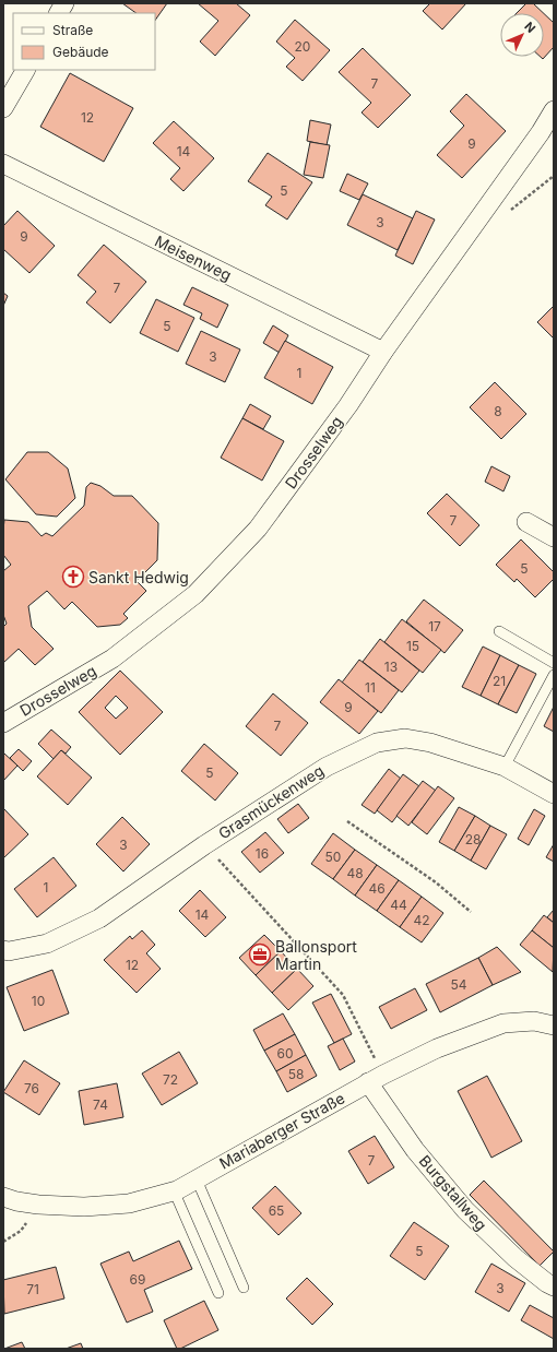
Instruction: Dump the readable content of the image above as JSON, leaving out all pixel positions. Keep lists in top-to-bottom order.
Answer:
{
  "streets": {
    "street": [
      "Meisenweg",
      "Drosselweg",
      "Grasmückenweg",
      "Mariaberger Straße",
      "Burgstallweg"
    ]
  },
  "crossings": [
    ["Meisenweg", "Drosselweg"],
    ["Mariaberger Straße", "Burgstallweg"]
  ],
  "places": {
    "church": ["Sankt Hedwig"],
    "office": ["Ballonsport Martin"]
  },
  "house_numbers": [
    "20",
    "7",
    "12",
    "9",
    "14",
    "5",
    "3",
    "9",
    "7",
    "5",
    "3",
    "1",
    "8",
    "7",
    "5",
    "17",
    "15",
    "13",
    "21",
    "11",
    "9",
    "7",
    "5",
    "28",
    "3",
    "16",
    "50",
    "48",
    "1",
    "46",
    "44",
    "14",
    "42",
    "12",
    "54",
    "10",
    "60",
    "58",
    "72",
    "76",
    "74",
    "7",
    "65",
    "5",
    "69",
    "3",
    "71"
  ],
  "legend": ["Straße", "Gebäude"],
  "north": "top right"
}
